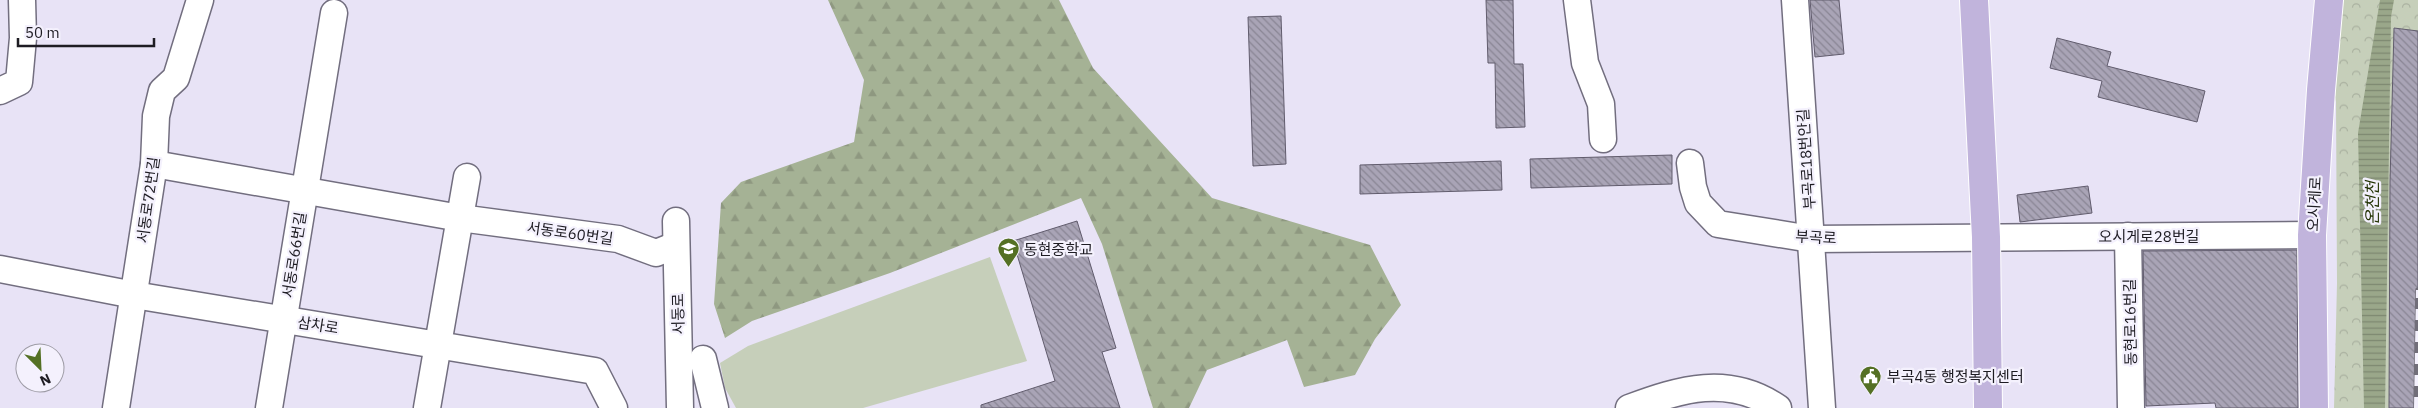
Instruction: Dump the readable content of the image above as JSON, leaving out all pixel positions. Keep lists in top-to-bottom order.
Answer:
{
  "streets": {
    "main road": ["오시게로"],
    "street": [
      "부곡로18번안길",
      "서동로72번길",
      "서동로60번길",
      "오시게로28번길",
      "부곡로",
      "서동로66번길",
      "서동로",
      "동현로16번길",
      "삼차로"
    ]
  },
  "crossings": [
    ["부곡로18번안길", "부곡로"],
    ["서동로72번길", "서동로66번길"],
    ["서동로72번길", "삼차로"],
    ["오시게로", "오시게로28번길"],
    ["서동로60번길", "서동로66번길"],
    ["서동로60번길", "서동로"],
    ["오시게로28번길", "부곡로"],
    ["오시게로28번길", "동현로16번길"],
    ["서동로66번길", "삼차로"]
  ],
  "water": ["온천천"],
  "places": {
    "school or university": ["동현중학교"],
    "public building": ["부곡4동 행정복지센터"]
  },
  "scale_bar": "50 m",
  "north": "bottom right"
}
